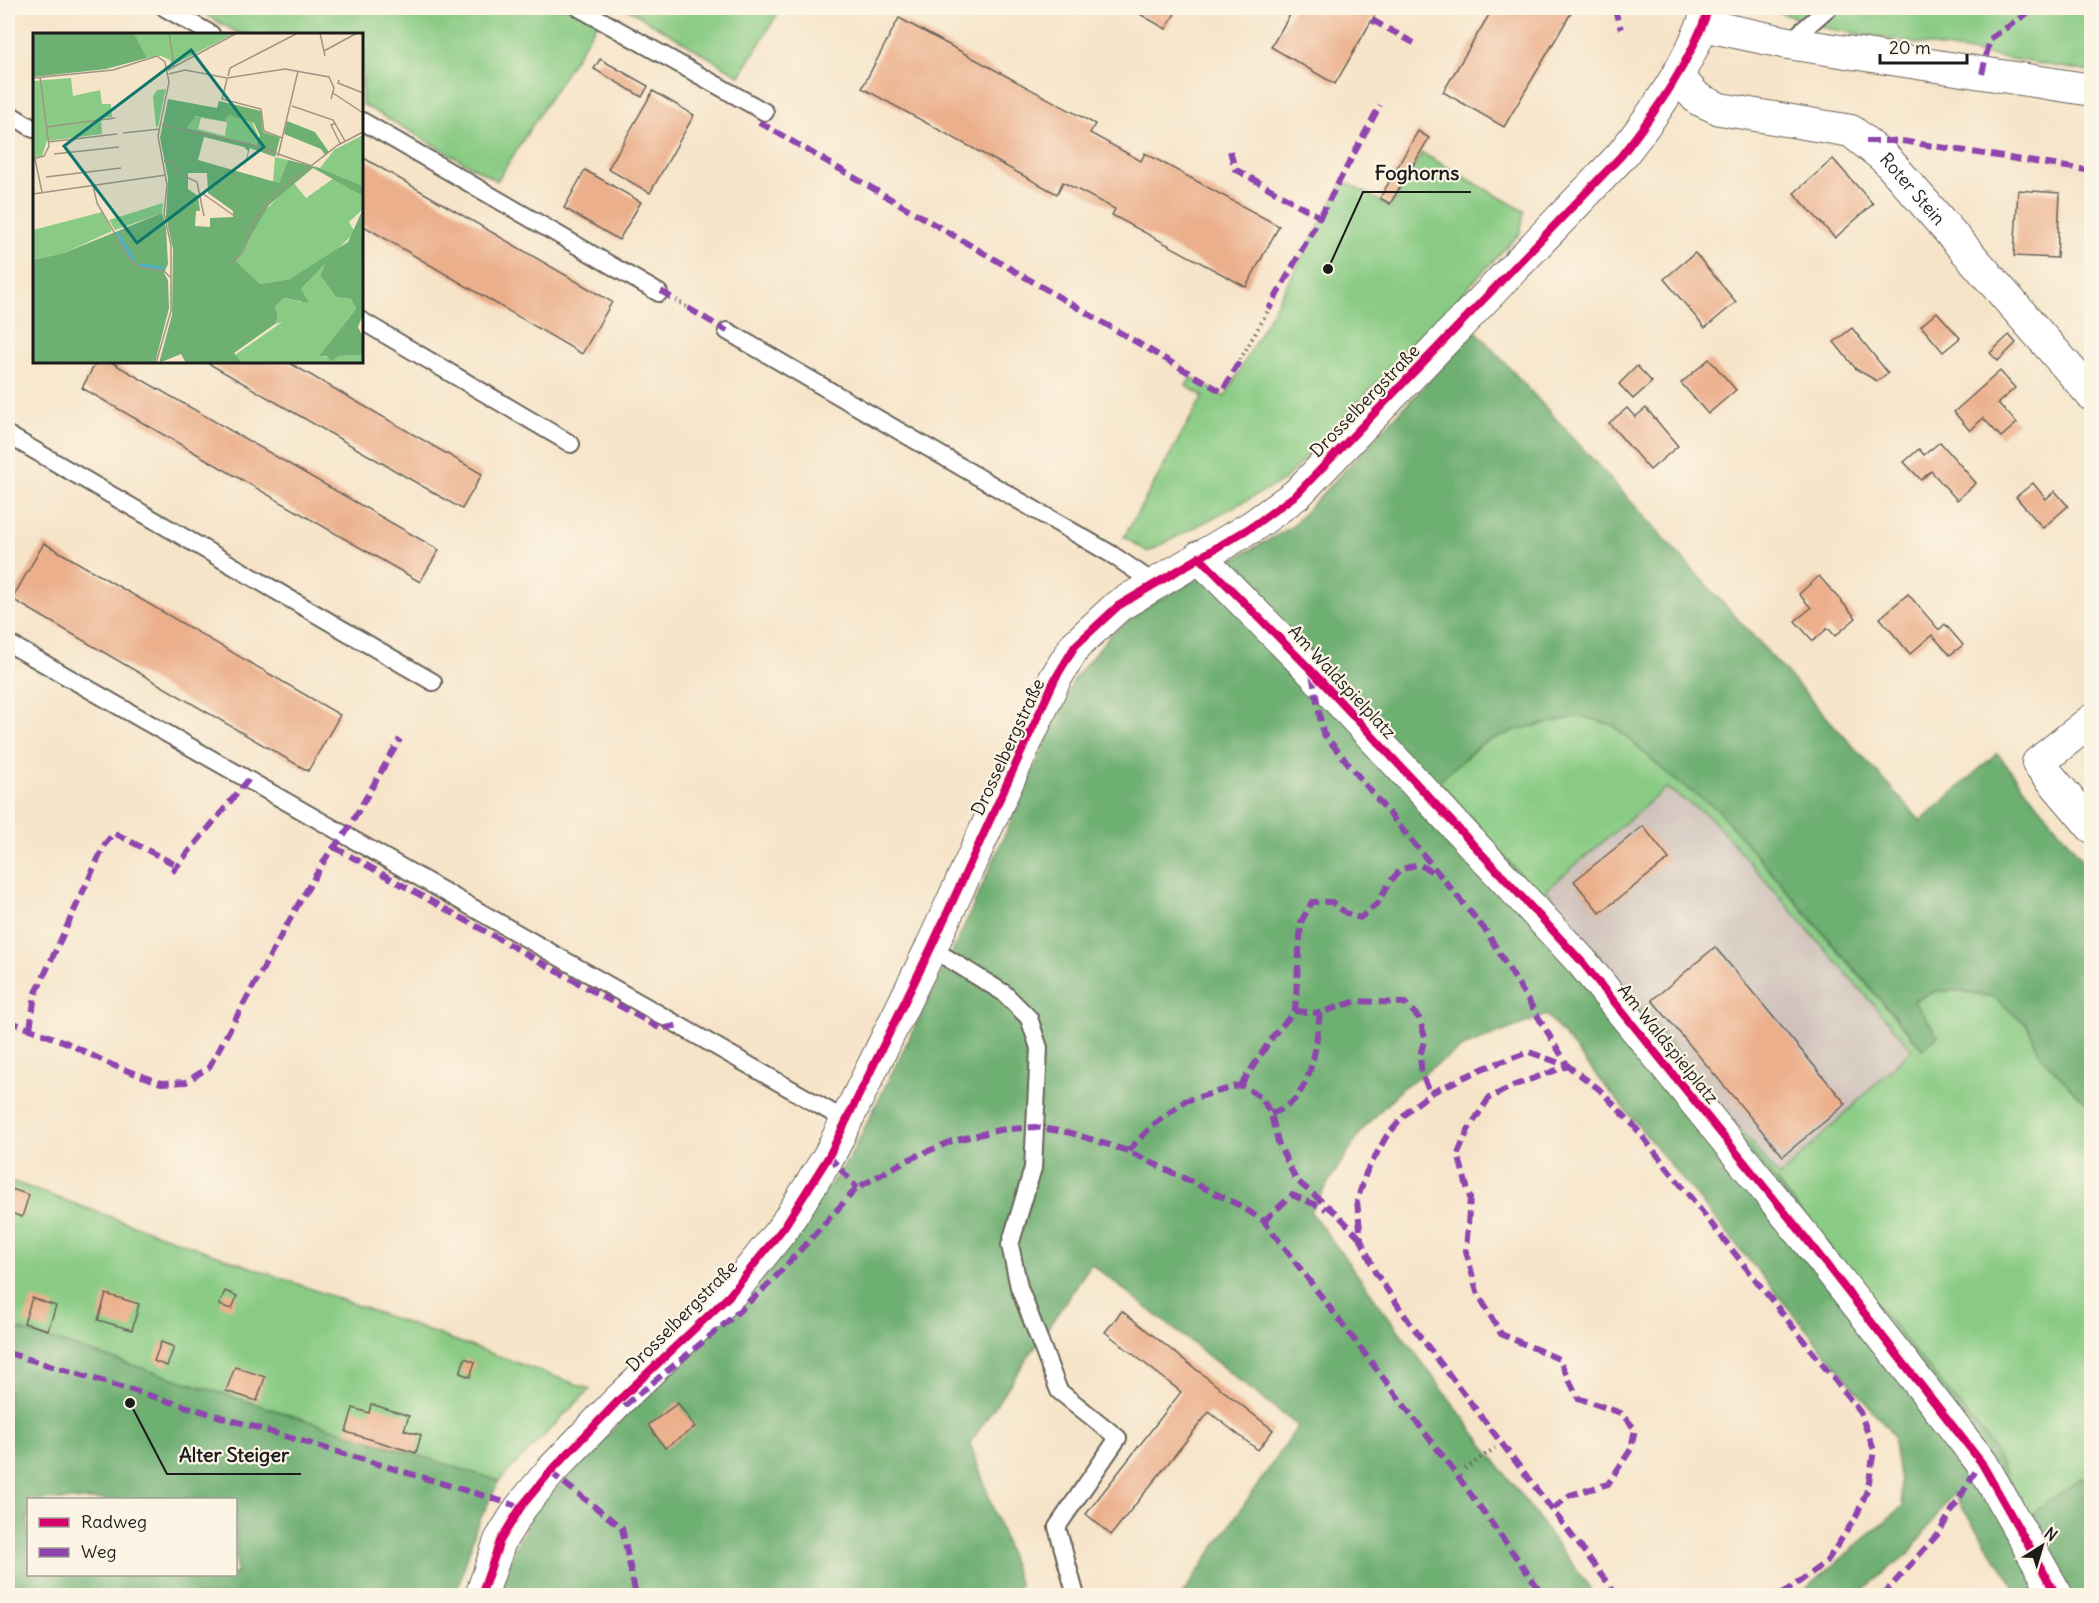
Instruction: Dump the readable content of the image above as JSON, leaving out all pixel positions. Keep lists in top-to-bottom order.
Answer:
{
  "streets": {
    "street": ["Roter Stein", "Drosselbergstraße", "Am Waldspielplatz"]
  },
  "crossings": [
    ["Roter Stein", "Drosselbergstraße"],
    ["Drosselbergstraße", "Am Waldspielplatz"]
  ],
  "places": ["Foghorns", "Alter Steiger"],
  "legend": ["Radweg", "Weg"],
  "scale_bar": "20 m",
  "north": "top right"
}
